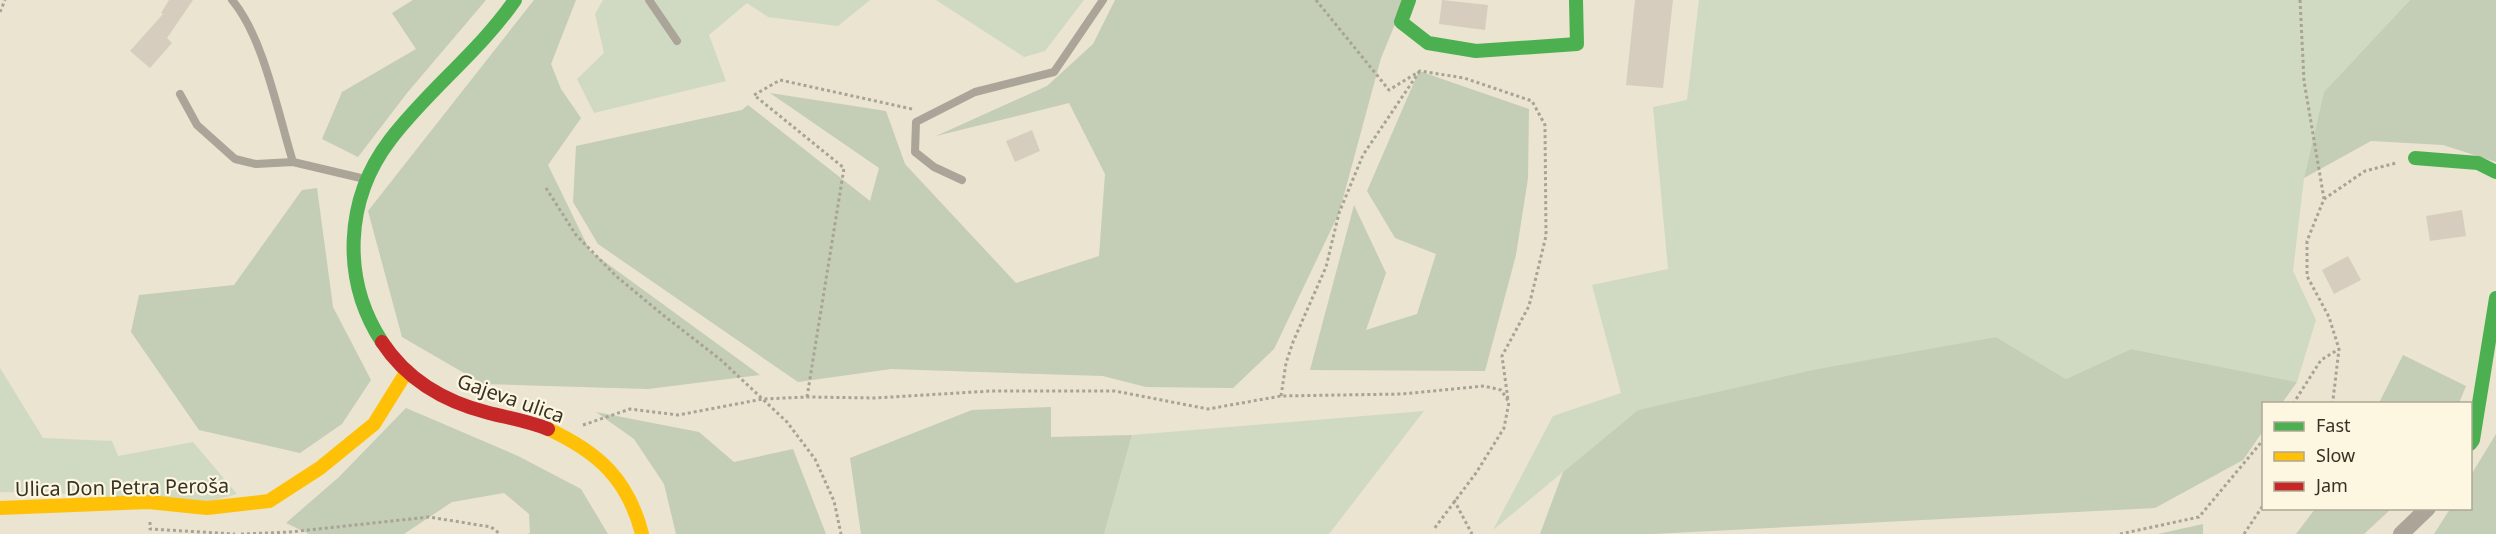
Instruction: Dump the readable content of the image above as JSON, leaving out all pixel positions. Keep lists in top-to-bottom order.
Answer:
{
  "streets": {
    "street": ["Gajeva ulica", "Ulica Don Petra Peroša"]
  },
  "crossings": [
    ["Gajeva ulica", "Ulica Don Petra Peroša"]
  ],
  "legend": ["Fast", "Slow", "Jam"]
}
